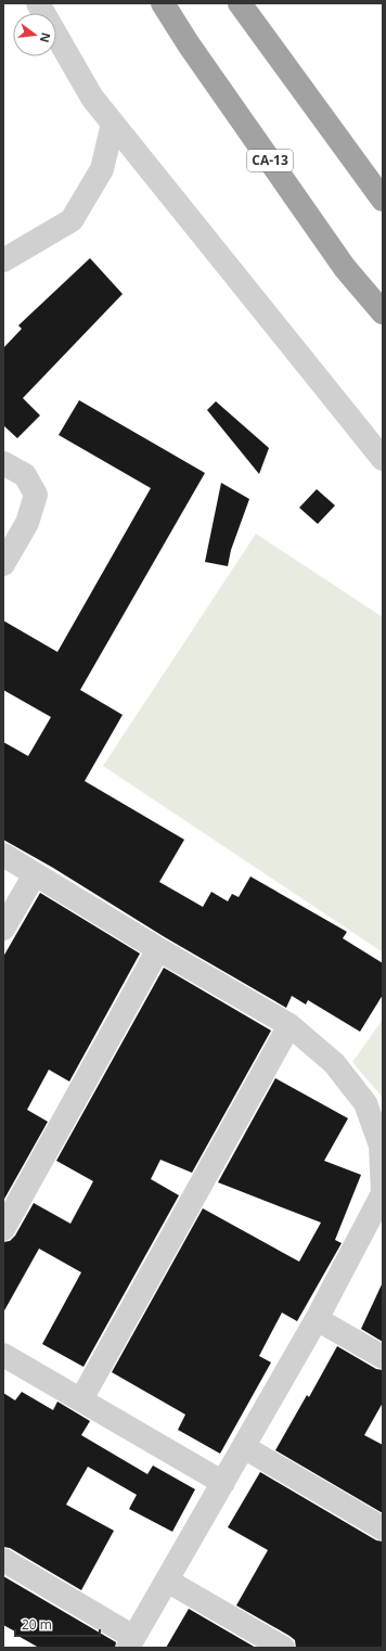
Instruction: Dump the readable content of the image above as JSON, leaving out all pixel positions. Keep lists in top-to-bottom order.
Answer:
{
  "streets": {
    "highway": ["CA-13"]
  },
  "scale_bar": "20 m",
  "north": "right"
}
